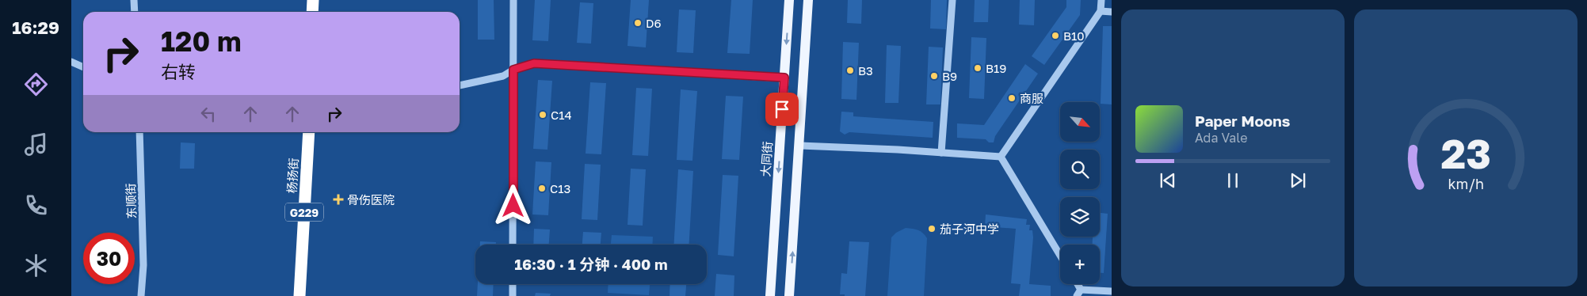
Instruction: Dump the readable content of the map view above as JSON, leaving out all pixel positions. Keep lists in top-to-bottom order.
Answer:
{
  "streets": {
    "highway": ["杨扬街", "G229"],
    "main road": ["大同街"],
    "street": ["东顺街"]
  },
  "places": {
    "other": [
      "D6",
      "B10",
      "B19",
      "B3",
      "B9",
      "商服",
      "C14",
      "C13",
      "茄子河中学"
    ],
    "health": ["骨伤医院"]
  },
  "north": "bottom right",
  "page": {
    "tabs": "16:29",
    "turn": ["120 m", "右转"],
    "map_buttons": "+",
    "song": ["Paper Moons", "Ada Vale"],
    "limit": "30",
    "trip": "16:30 · 1 分钟 · 400 m",
    "gauge": ["23", "km/h"]
  }
}
